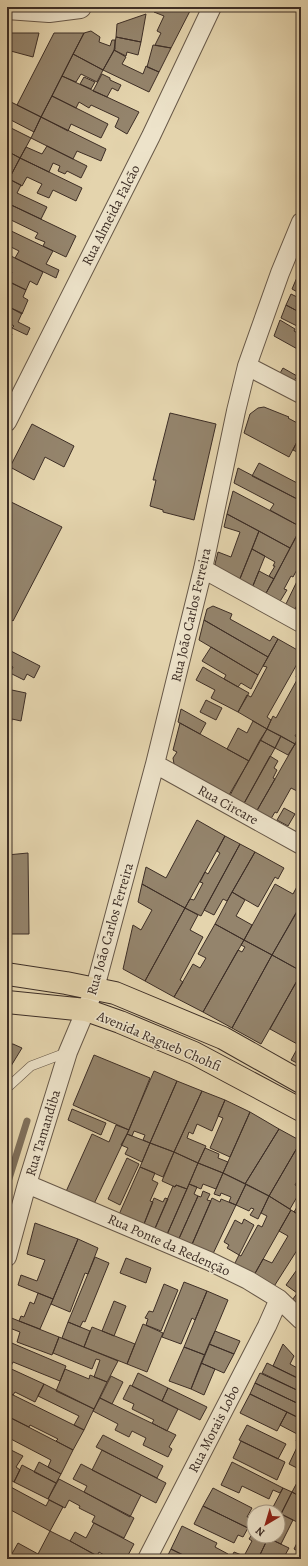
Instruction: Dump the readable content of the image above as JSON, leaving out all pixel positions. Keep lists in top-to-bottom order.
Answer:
{
  "streets": {
    "main road": ["Avenida Ragueb Chohfi"],
    "street": [
      "Rua Almeida Falcão",
      "Rua João Carlos Ferreira",
      "Rua Circare",
      "Rua Tamandiba",
      "Rua Ponte da Redenção",
      "Rua Morais Lobo"
    ]
  },
  "crossings": [
    ["Rua João Carlos Ferreira", "Rua Circare"],
    ["Rua João Carlos Ferreira", "Avenida Ragueb Chohfi"],
    ["Rua João Carlos Ferreira", "Rua Tamandiba"],
    ["Avenida Ragueb Chohfi", "Rua Tamandiba"],
    ["Rua Tamandiba", "Rua Ponte da Redenção"],
    ["Rua Ponte da Redenção", "Rua Morais Lobo"]
  ],
  "north": "bottom left"
}
